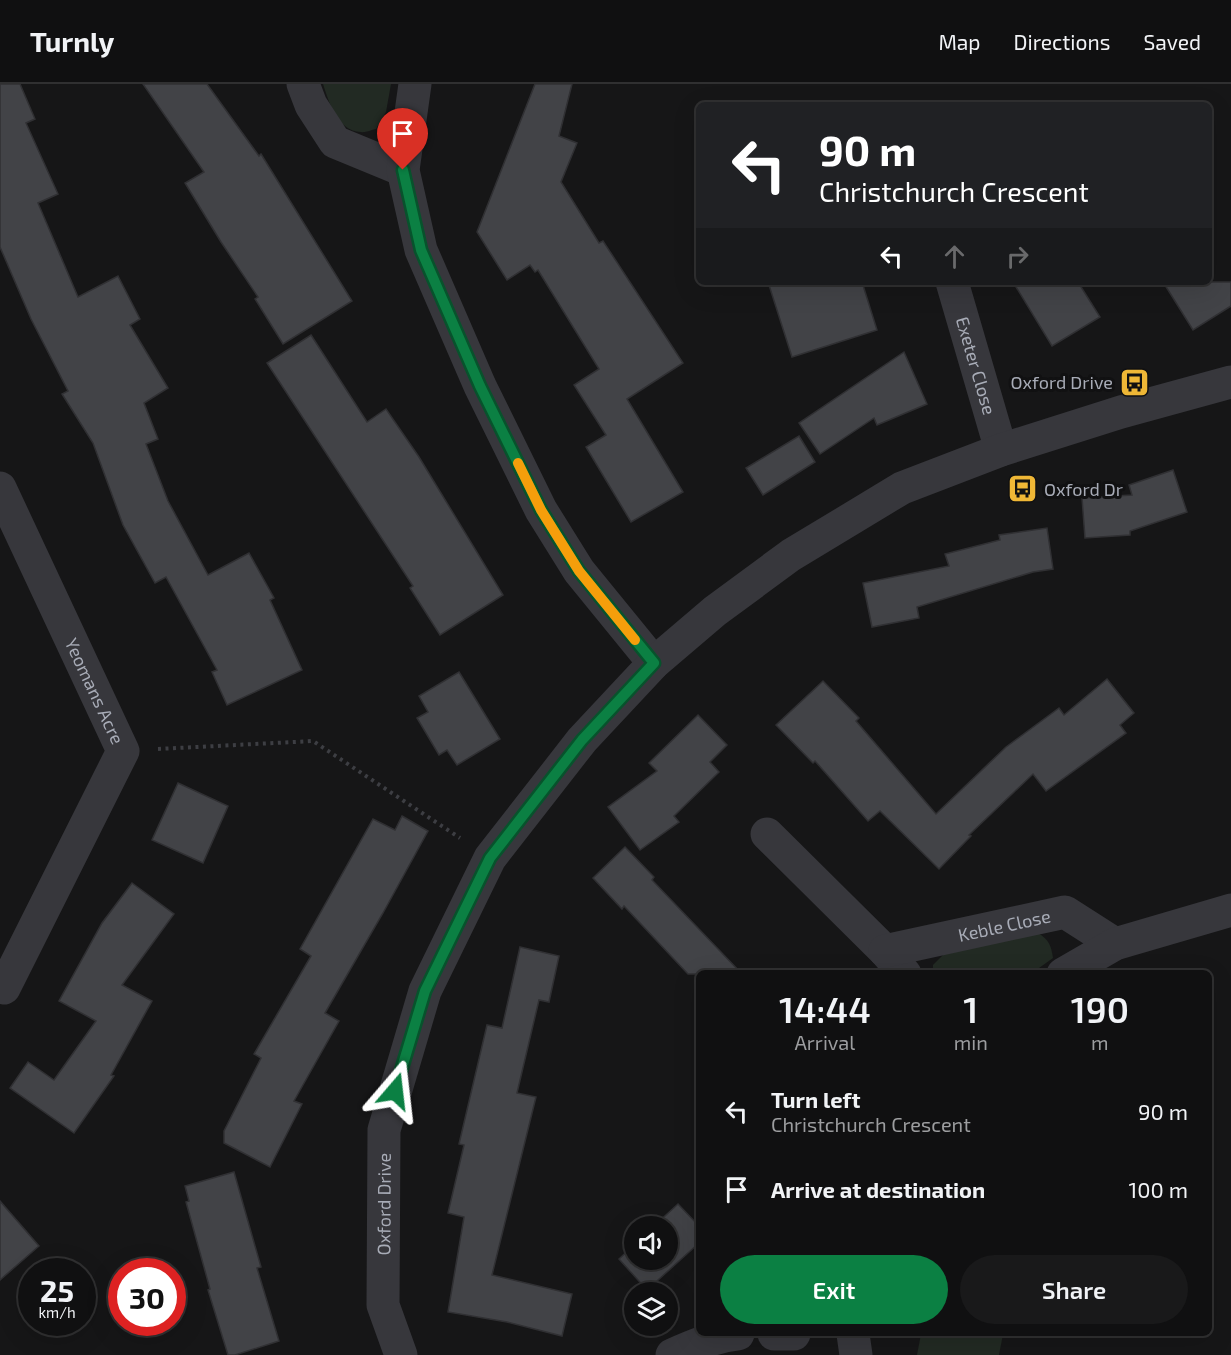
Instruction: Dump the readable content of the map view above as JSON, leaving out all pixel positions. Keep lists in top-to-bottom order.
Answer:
{
  "streets": {
    "street": [
      "Exeter Close",
      "Yeomans Acre",
      "Keble Close",
      "Oxford Drive"
    ]
  },
  "crossings": [
    ["Exeter Close", "Oxford Drive"]
  ],
  "places": {
    "bus stop": ["Oxford Drive", "Oxford Dr"]
  },
  "page": {
    "header": "Turnly",
    "nav": ["Map", "Directions", "Saved"],
    "turn": ["90 m", "Christchurch Crescent"],
    "eta": [
      "14:44",
      "Arrival",
      "1",
      "min",
      "190",
      "m"
    ],
    "list": [
      {
        "name": "Turn left",
        "note": "Christchurch Crescent",
        "value": "90 m"
      },
      {
        "name": "Arrive at destination",
        "value": "100 m"
      }
    ],
    "buttons": ["Exit", "Share"],
    "speed": "25 km/h",
    "limit": "30"
  }
}
